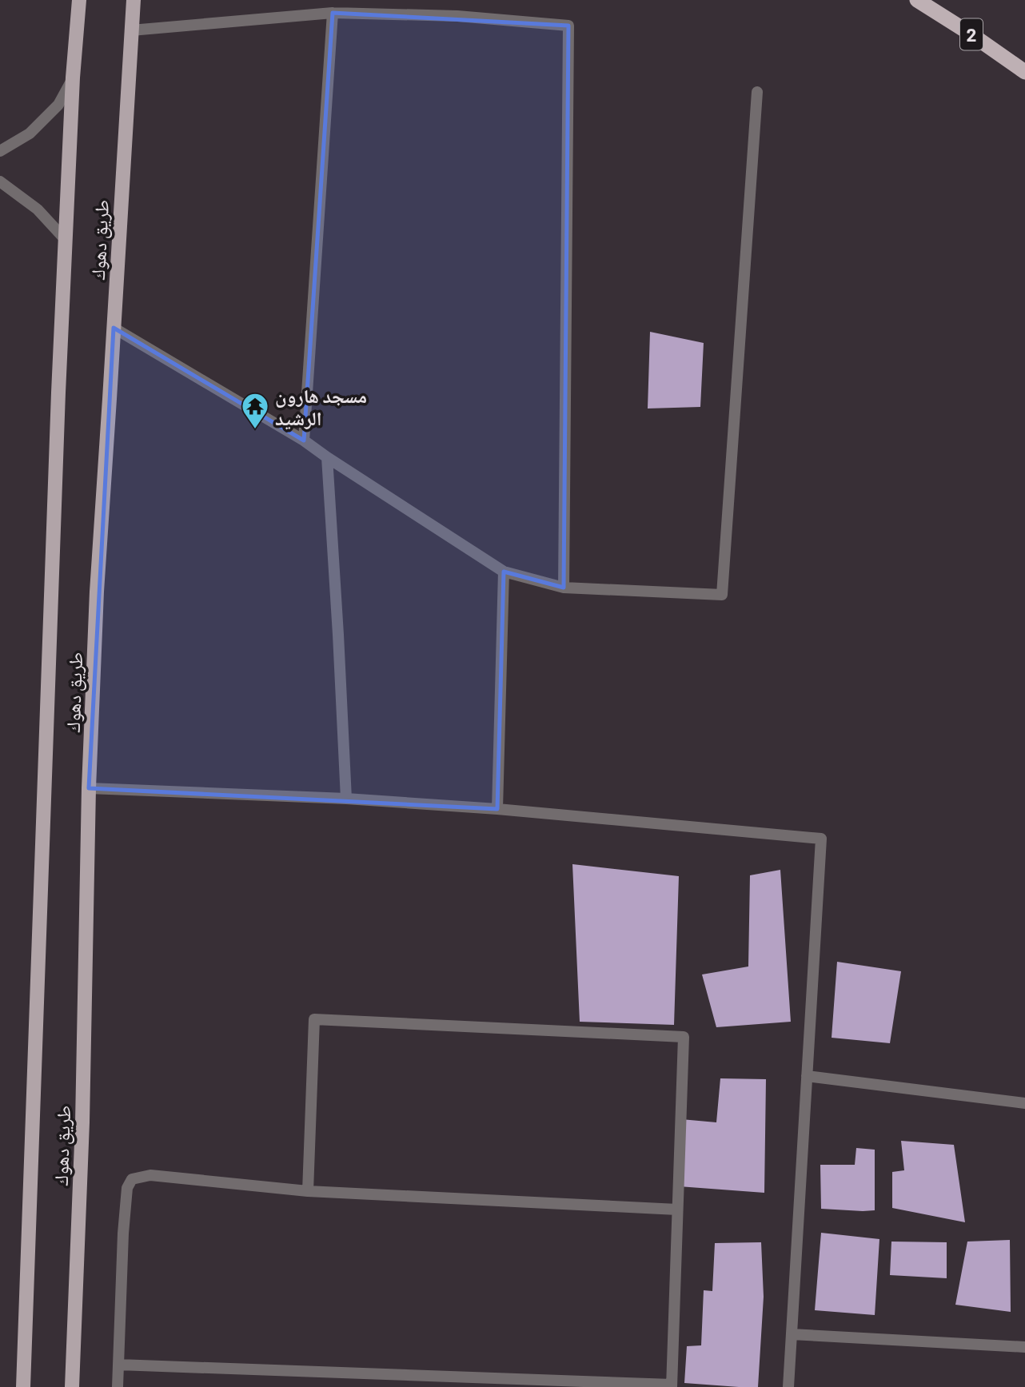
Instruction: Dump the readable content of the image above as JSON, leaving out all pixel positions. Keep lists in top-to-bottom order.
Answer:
{
  "streets": {
    "highway": ["2"],
    "main road": ["طريق دهوك"]
  },
  "places": {
    "temple": ["مسجد هارون الرشيد"]
  }
}
